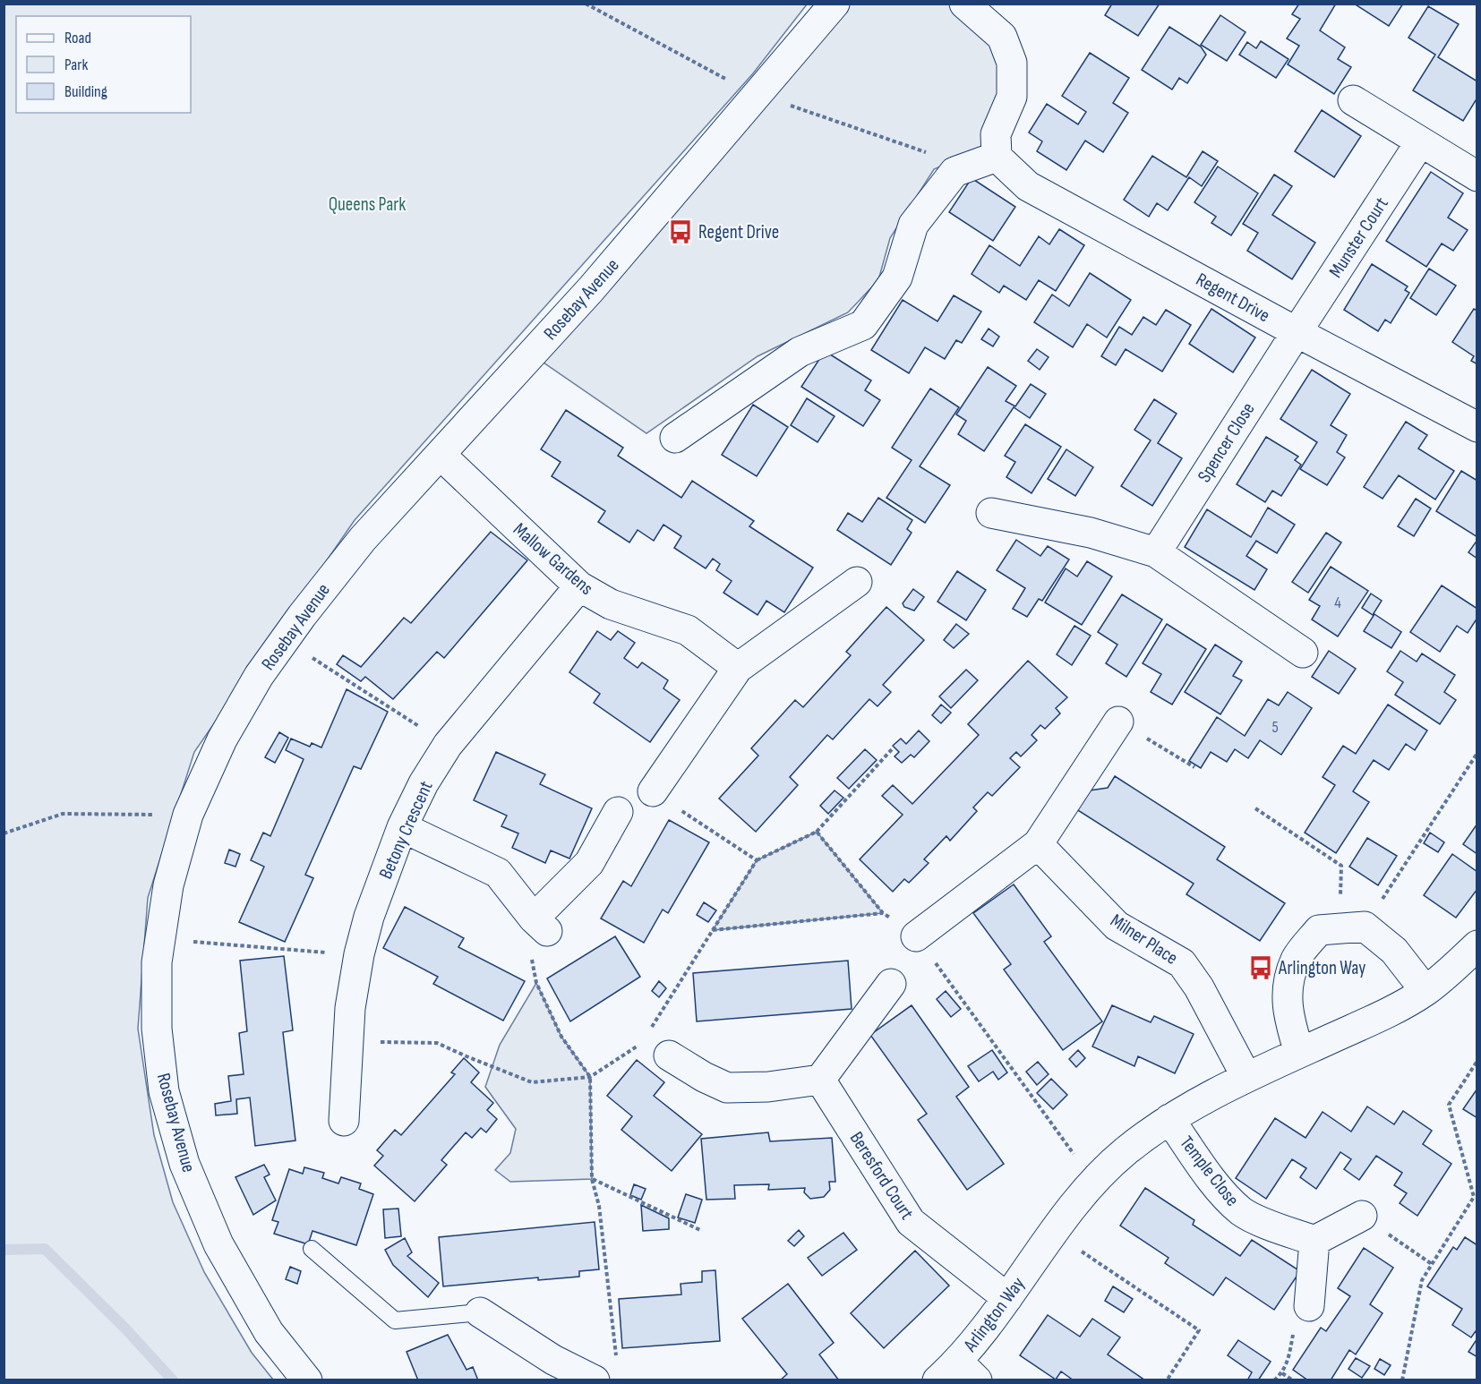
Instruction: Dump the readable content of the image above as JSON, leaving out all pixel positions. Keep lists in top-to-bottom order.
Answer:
{
  "streets": {
    "street": [
      "Munster Court",
      "Regent Drive",
      "Rosebay Avenue",
      "Spencer Close",
      "Mallow Gardens",
      "Betony Crescent",
      "Milner Place",
      "Temple Close",
      "Beresford Court",
      "Arlington Way"
    ]
  },
  "crossings": [
    ["Munster Court", "Regent Drive"],
    ["Munster Court", "Spencer Close"],
    ["Regent Drive", "Spencer Close"],
    ["Rosebay Avenue", "Mallow Gardens"],
    ["Mallow Gardens", "Betony Crescent"],
    ["Milner Place", "Arlington Way"],
    ["Temple Close", "Arlington Way"],
    ["Beresford Court", "Arlington Way"]
  ],
  "parks": ["Queens Park"],
  "places": {
    "bus stop": ["Regent Drive", "Arlington Way"]
  },
  "house_numbers": ["4", "5"],
  "legend": ["Road", "Park", "Building"]
}
